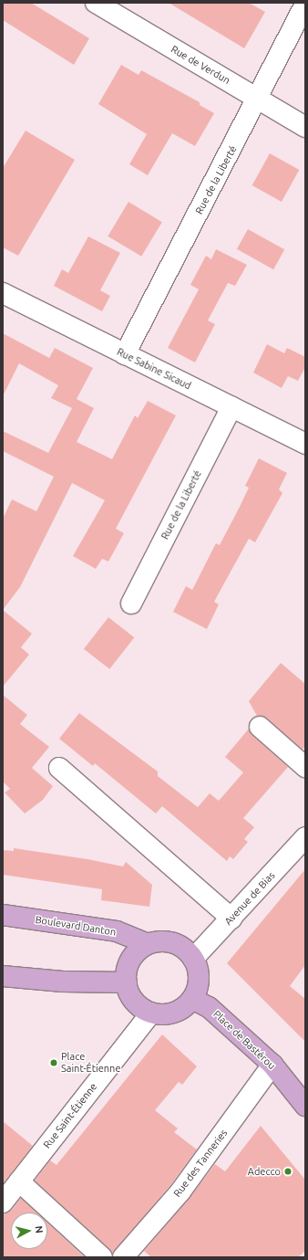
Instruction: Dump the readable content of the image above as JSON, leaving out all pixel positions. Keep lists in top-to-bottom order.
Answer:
{
  "streets": {
    "main road": ["Boulevard Danton", "Place de Bastérou"],
    "street": [
      "Rue de Verdun",
      "Rue de la Liberté",
      "Rue Sabine Sicaud",
      "Avenue de Bias",
      "Rue Saint-Étienne",
      "Rue des Tanneries"
    ]
  },
  "crossings": [
    ["Rue de Verdun", "Rue de la Liberté"],
    ["Rue de la Liberté", "Rue Sabine Sicaud"],
    ["Avenue de Bias", "Boulevard Danton"],
    ["Avenue de Bias", "Place de Bastérou"],
    ["Avenue de Bias", "Rue Saint-Étienne"],
    ["Boulevard Danton", "Place de Bastérou"],
    ["Boulevard Danton", "Rue Saint-Étienne"],
    ["Place de Bastérou", "Rue Saint-Étienne"],
    ["Place de Bastérou", "Rue des Tanneries"]
  ],
  "places": ["Place Saint-Étienne", "Adecco"],
  "north": "right"
}
